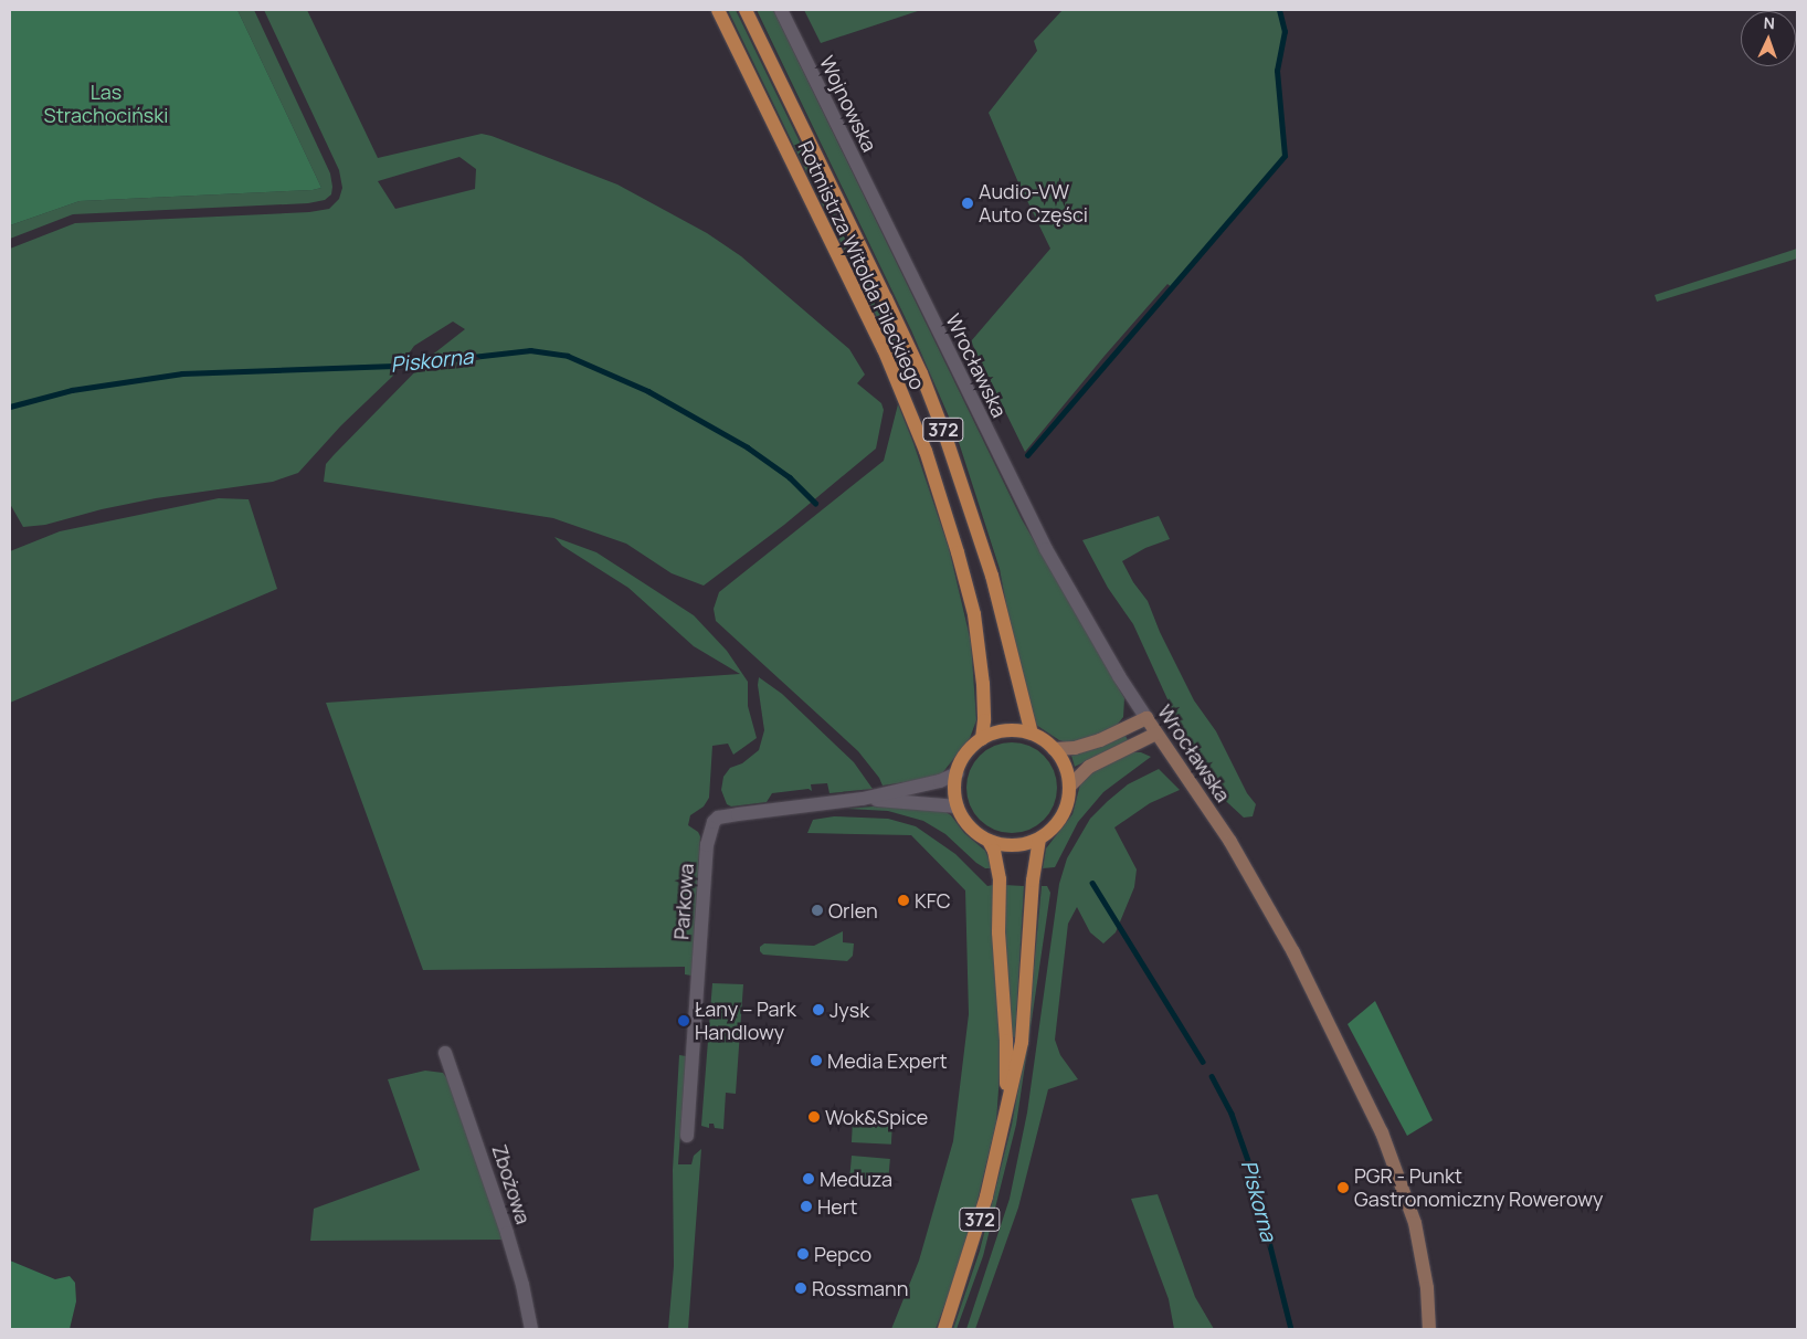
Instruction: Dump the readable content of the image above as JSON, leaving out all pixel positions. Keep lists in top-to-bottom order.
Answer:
{
  "streets": {
    "main road": ["Rotmistrza Witolda Pileckiego", "Wrocławska", "372"],
    "street": ["Wojnowska", "Parkowa", "Zbożowa"]
  },
  "crossings": [
    ["Wojnowska", "Wrocławska"],
    ["Rotmistrza Witolda Pileckiego", "372"]
  ],
  "water": ["Piskorna"],
  "parks": ["Las Strachociński"],
  "places": [
    "Audio-VW Auto Części",
    "KFC",
    "Orlen",
    "Jysk",
    "Łany – Park Handlowy",
    "Media Expert",
    "Wok&Spice",
    "Meduza",
    "PGR - Punkt Gastronomiczny Rowerowy",
    "Hert",
    "Pepco",
    "Rossmann"
  ],
  "north": "top"
}
